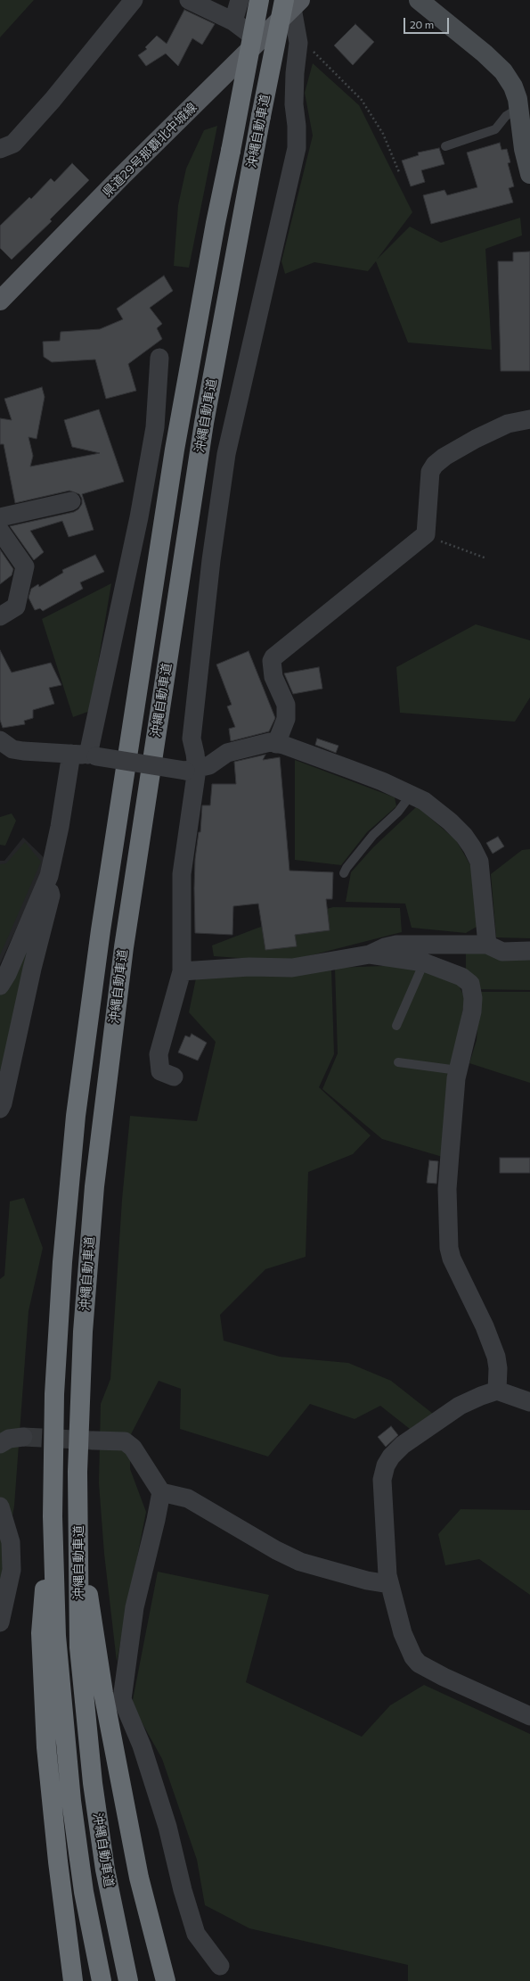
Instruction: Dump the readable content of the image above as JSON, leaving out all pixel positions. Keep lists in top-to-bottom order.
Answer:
{
  "streets": {
    "highway": ["沖縄自動車道"],
    "main road": ["県道29号那覇北中城線"]
  },
  "crossings": [
    ["沖縄自動車道", "県道29号那覇北中城線"]
  ],
  "scale_bar": "20 m"
}
